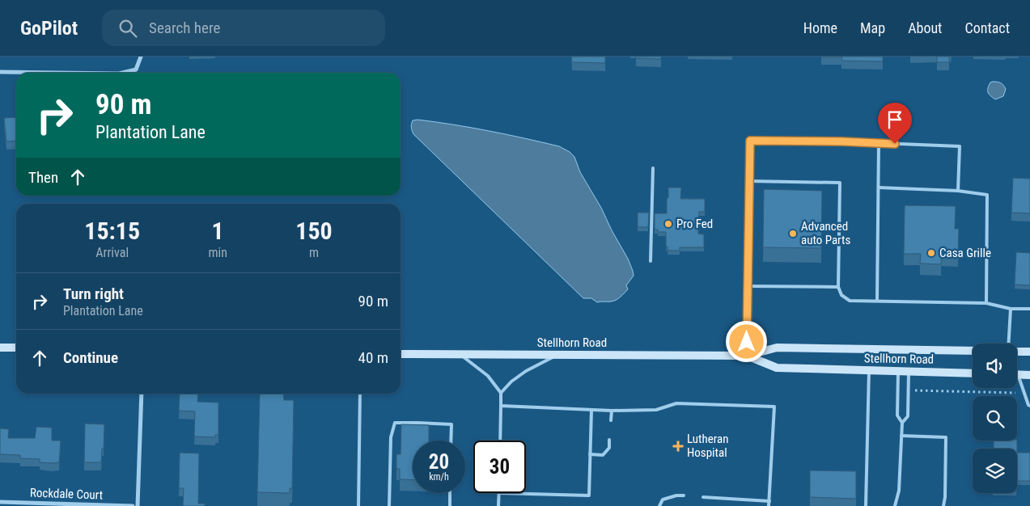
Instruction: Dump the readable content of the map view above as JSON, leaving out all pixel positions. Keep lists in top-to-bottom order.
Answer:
{
  "streets": {
    "main road": ["Stellhorn Road"],
    "street": ["Rockdale Court"]
  },
  "places": {
    "other": ["Pro Fed", "Advanced auto Parts", "Casa Grille"],
    "health": ["Lutheran Hospital"]
  },
  "page": {
    "header": "GoPilot",
    "search": "Search here",
    "nav": [
      "Home",
      "Map",
      "About",
      "Contact"
    ],
    "turn": ["90 m", "Plantation Lane"],
    "then": "Then",
    "eta": [
      "15:15",
      "Arrival",
      "1",
      "min",
      "150",
      "m"
    ],
    "list": [
      {
        "name": "Turn right",
        "note": "Plantation Lane",
        "value": "90 m"
      },
      {
        "name": "Continue",
        "value": "40 m"
      }
    ],
    "speed": "20 km/h",
    "limit": "30"
  }
}
